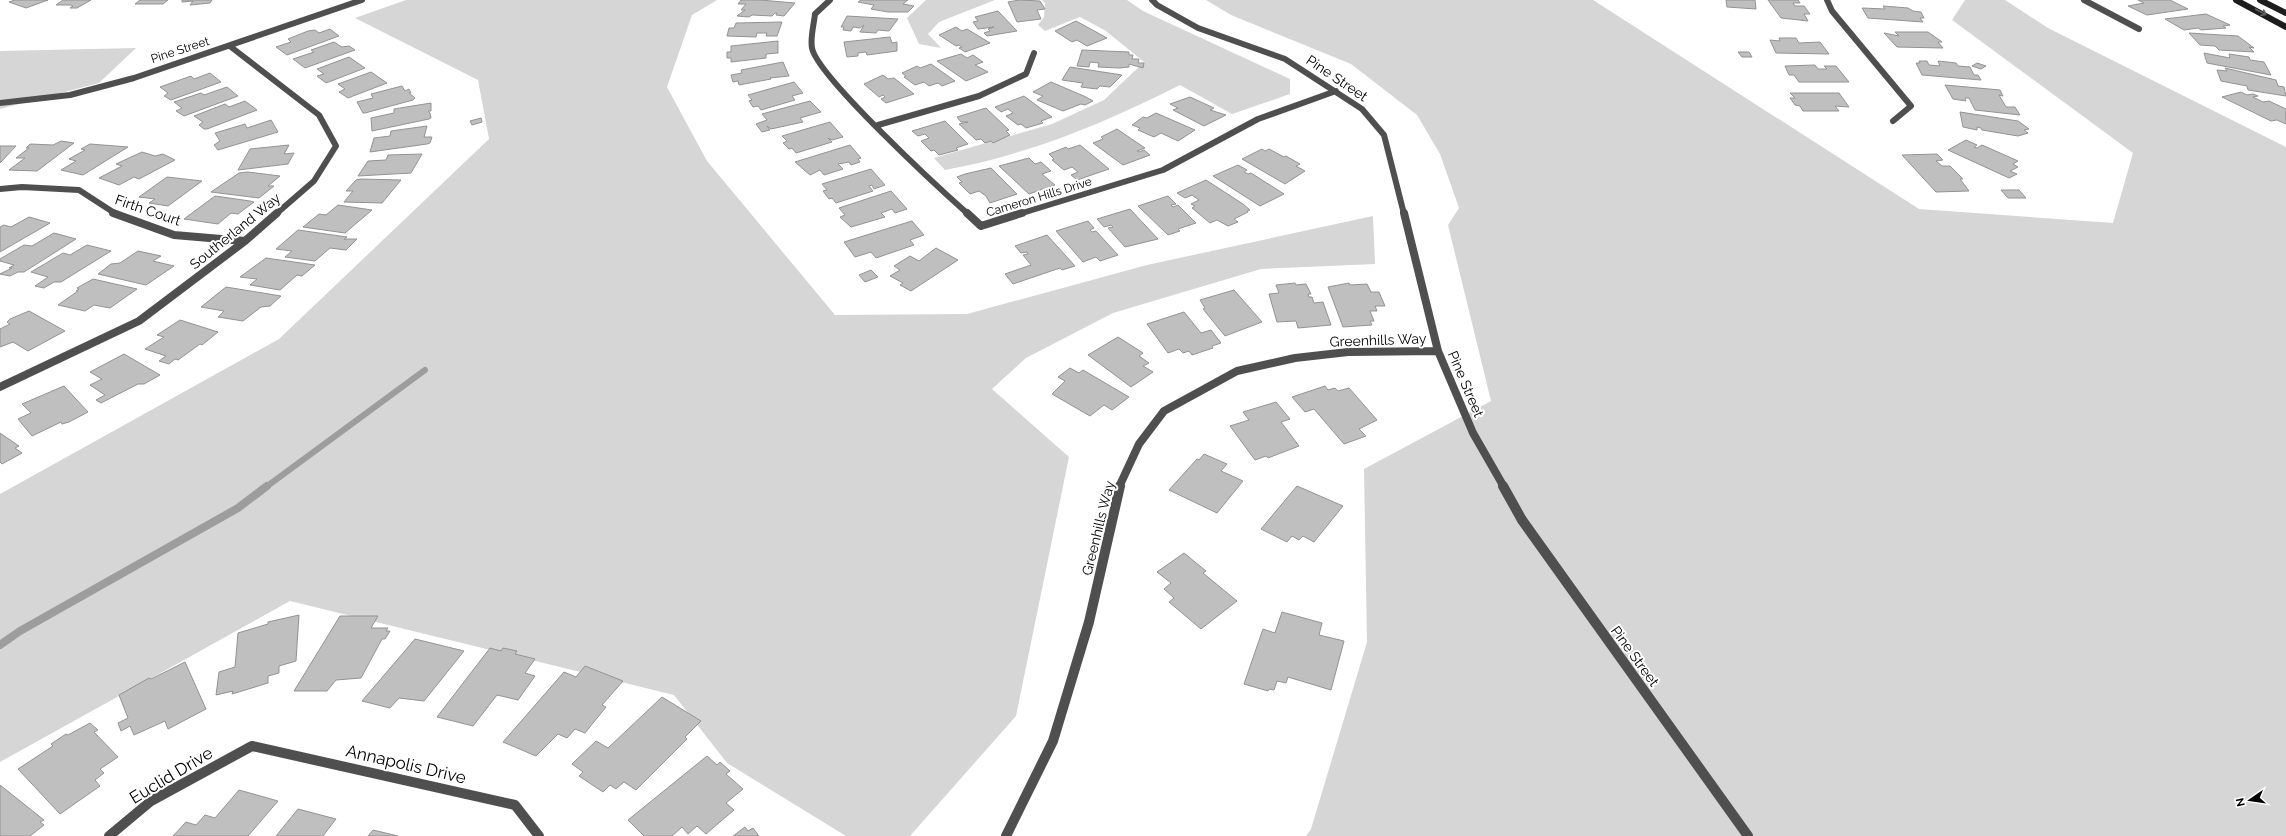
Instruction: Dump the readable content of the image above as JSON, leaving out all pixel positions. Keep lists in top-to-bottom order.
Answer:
{
  "streets": {
    "street": [
      "Pine Street",
      "Cameron Hills Drive",
      "Firth Court",
      "Southerland Way",
      "Greenhills Way",
      "Annapolis Drive",
      "Euclid Drive"
    ]
  },
  "crossings": [
    ["Pine Street", "Cameron Hills Drive"],
    ["Pine Street", "Southerland Way"],
    ["Pine Street", "Greenhills Way"],
    ["Firth Court", "Southerland Way"],
    ["Annapolis Drive", "Euclid Drive"]
  ],
  "north": "left"
}
